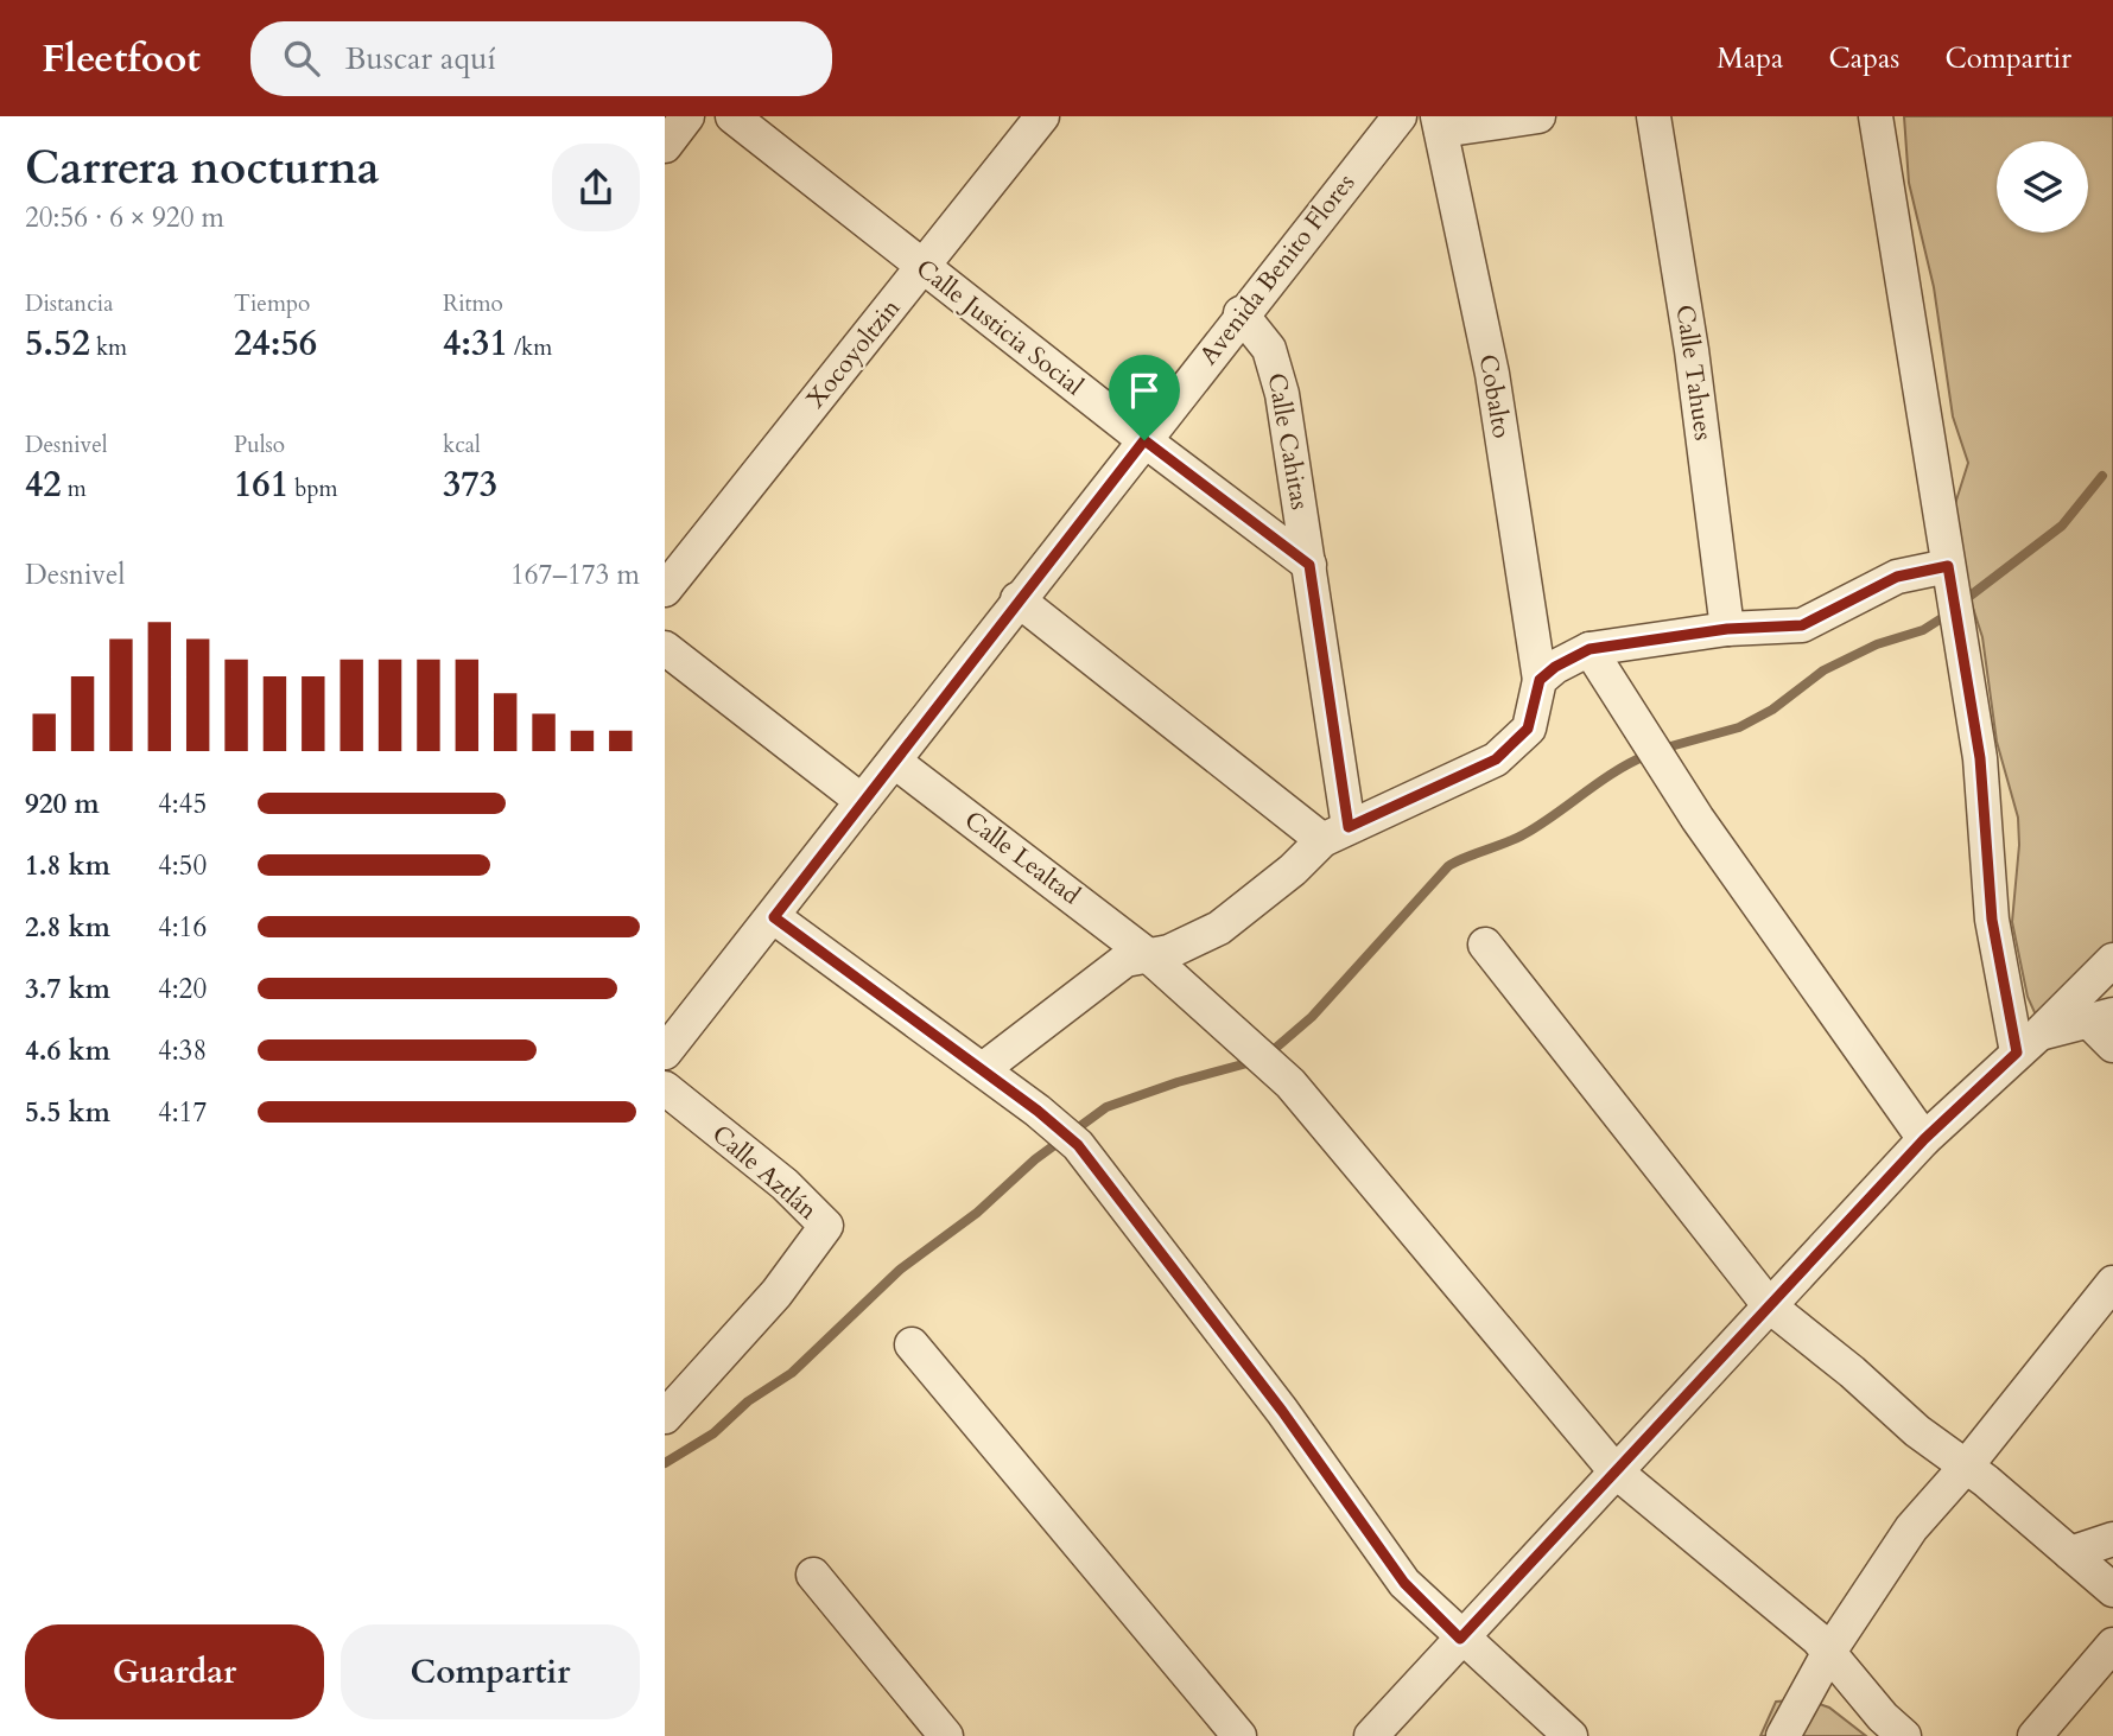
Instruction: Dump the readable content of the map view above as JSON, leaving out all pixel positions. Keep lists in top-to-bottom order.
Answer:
{
  "streets": {
    "street": [
      "Avenida Benito Flores",
      "Calle Justicia Social",
      "Xocoyoltzin",
      "Calle Tahues",
      "Cobalto",
      "Calle Cahitas",
      "Calle Lealtad",
      "Calle Aztlán"
    ]
  },
  "crossings": [
    ["Avenida Benito Flores", "Calle Justicia Social"],
    ["Avenida Benito Flores", "Calle Cahitas"],
    ["Avenida Benito Flores", "Calle Lealtad"],
    ["Calle Justicia Social", "Xocoyoltzin"],
    ["Calle Justicia Social", "Calle Cahitas"]
  ],
  "page": {
    "header": "Fleetfoot",
    "search": "Buscar aquí",
    "nav": ["Mapa", "Capas", "Compartir"],
    "heading": ["Carrera nocturna", "20:56 · 6 × 920 m"],
    "stats": [
      ["Distancia", "5.52 km"],
      ["Tiempo", "24:56"],
      ["Ritmo", "4:31 /km"],
      ["Desnivel", "42 m"],
      ["Pulso", "161 bpm"],
      ["kcal", "373"]
    ],
    "chart": ["Desnivel", "167–173 m"],
    "list": [
      {
        "name": "920 m",
        "note": "4:45"
      },
      {
        "name": "1.8 km",
        "note": "4:50"
      },
      {
        "name": "2.8 km",
        "note": "4:16"
      },
      {
        "name": "3.7 km",
        "note": "4:20"
      },
      {
        "name": "4.6 km",
        "note": "4:38"
      },
      {
        "name": "5.5 km",
        "note": "4:17"
      }
    ],
    "buttons": ["Guardar", "Compartir"]
  }
}
